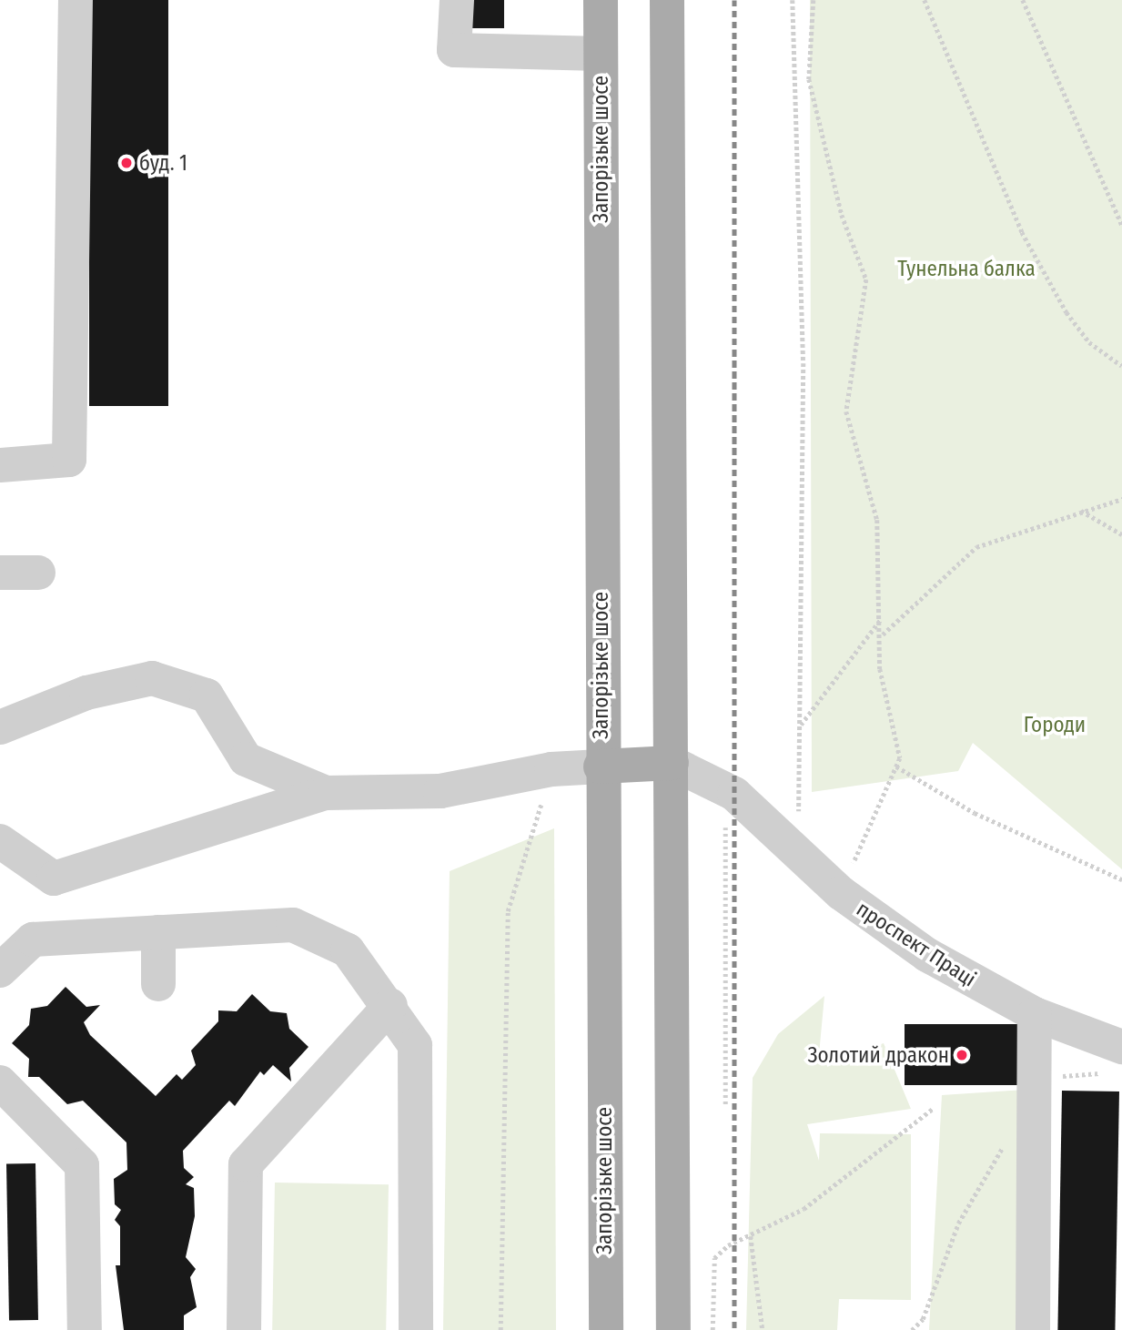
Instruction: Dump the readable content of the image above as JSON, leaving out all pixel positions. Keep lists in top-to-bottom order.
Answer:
{
  "streets": {
    "main road": ["Запорізьке шосе"],
    "street": ["проспект Праці"]
  },
  "parks": ["Тунельна балка", "Городи"],
  "places": ["буд. 1", "Золотий дракон"]
}
